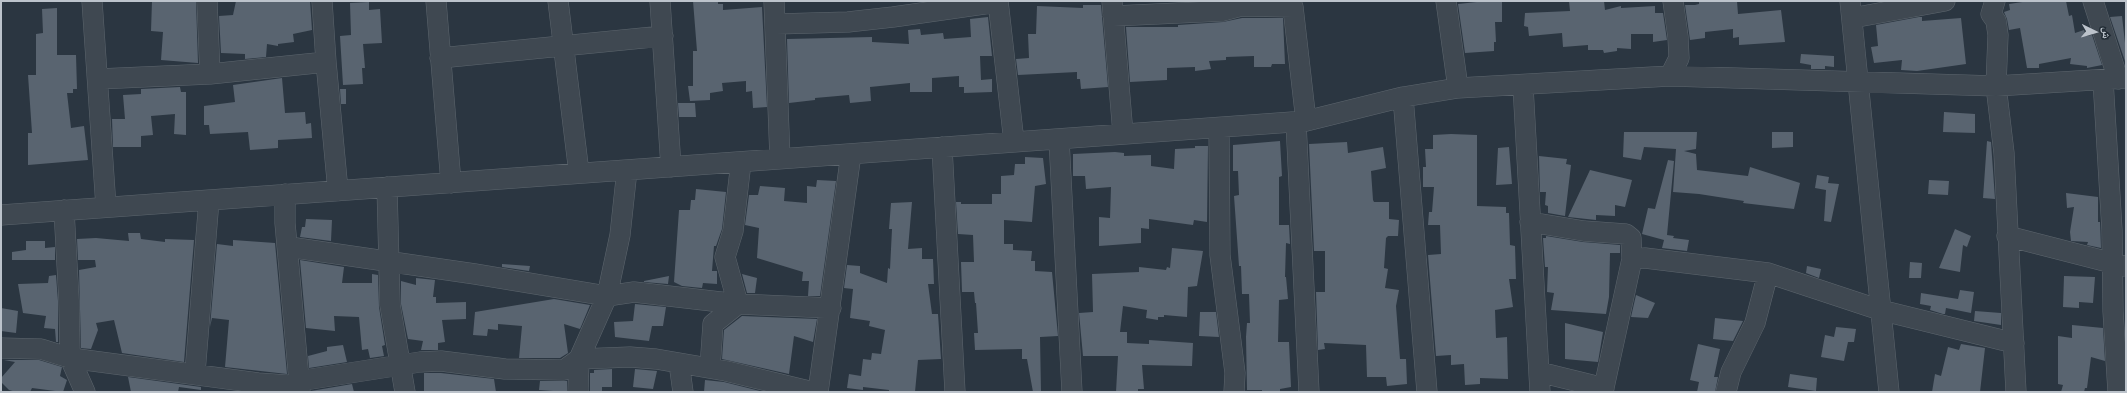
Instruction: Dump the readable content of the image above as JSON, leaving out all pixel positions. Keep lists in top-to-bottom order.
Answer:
{
  "north": "right"
}
